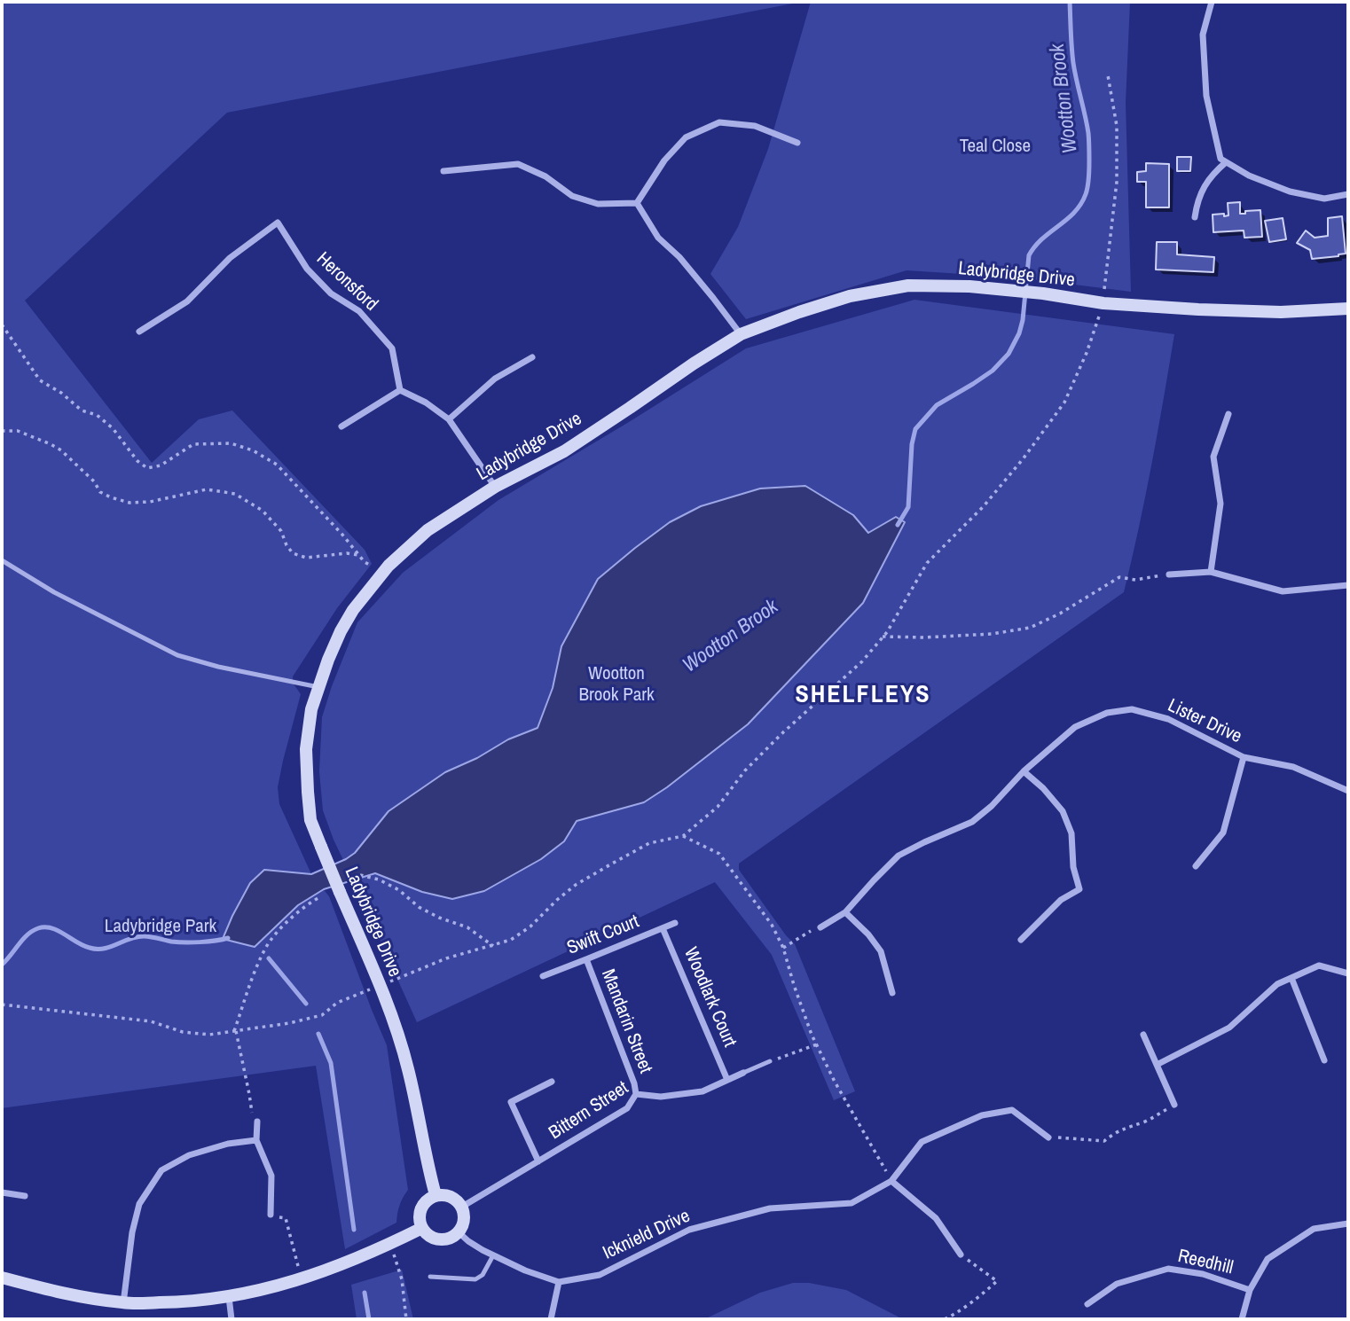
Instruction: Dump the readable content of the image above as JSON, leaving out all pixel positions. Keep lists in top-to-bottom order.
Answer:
{
  "streets": {
    "street": [
      "Ladybridge Drive",
      "Heronsford",
      "Lister Drive",
      "Swift Court",
      "Woodlark Court",
      "Mandarin Street",
      "Bittern Street",
      "Icknield Drive",
      "Reedhill"
    ]
  },
  "crossings": [
    ["Ladybridge Drive", "Bittern Street"],
    ["Ladybridge Drive", "Icknield Drive"],
    ["Swift Court", "Woodlark Court"],
    ["Swift Court", "Mandarin Street"],
    ["Woodlark Court", "Bittern Street"],
    ["Mandarin Street", "Bittern Street"],
    ["Bittern Street", "Icknield Drive"]
  ],
  "districts": ["SHELFLEYS"],
  "water": ["Wootton Brook"],
  "parks": ["Teal Close", "Wootton Brook Park", "Ladybridge Park"]
}
